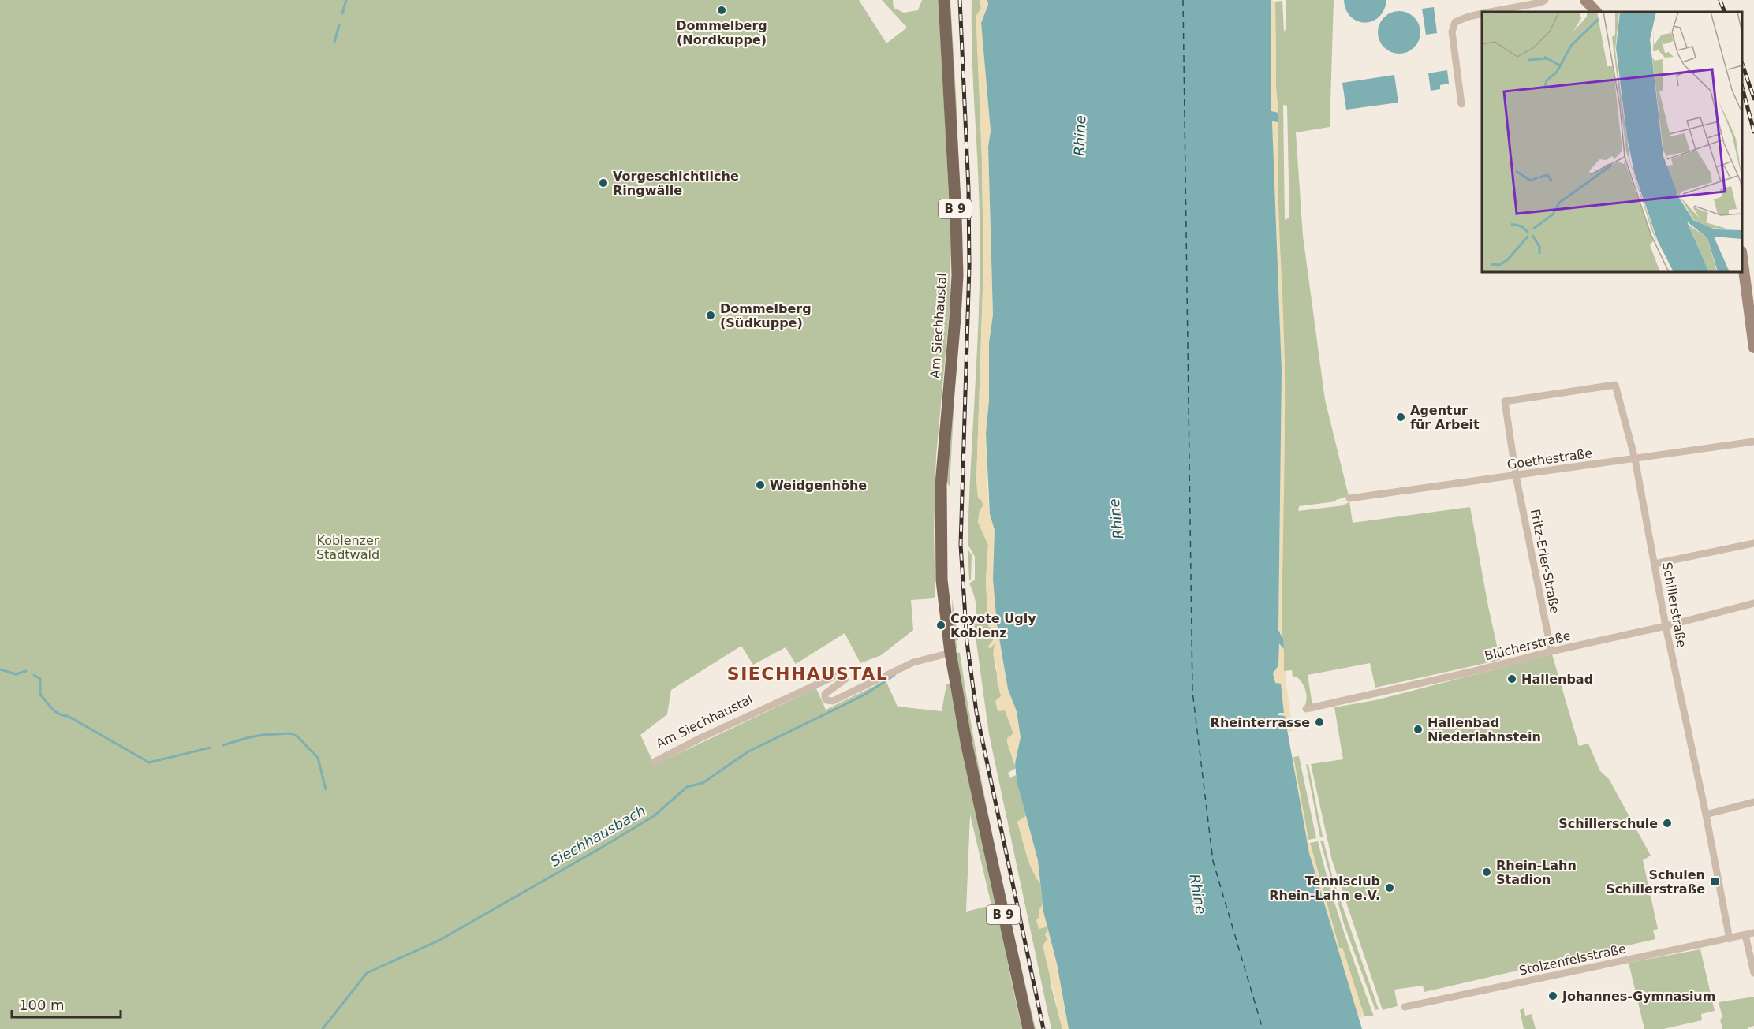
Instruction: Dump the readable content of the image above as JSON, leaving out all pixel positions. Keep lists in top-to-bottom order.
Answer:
{
  "streets": {
    "main road": ["B 9", "Am Siechhaustal"],
    "street": [
      "Goethestraße",
      "Fritz-Erler-Straße",
      "Schillerstraße",
      "Blücherstraße",
      "Stolzenfelsstraße"
    ]
  },
  "crossings": [
    ["Goethestraße", "Fritz-Erler-Straße"],
    ["Goethestraße", "Schillerstraße"],
    ["Fritz-Erler-Straße", "Schillerstraße"],
    ["Fritz-Erler-Straße", "Blücherstraße"],
    ["Schillerstraße", "Blücherstraße"],
    ["Schillerstraße", "Stolzenfelsstraße"]
  ],
  "districts": ["SIECHHAUSTAL"],
  "water": ["Rhine", "Siechhausbach"],
  "parks": ["Koblenzer Stadtwald"],
  "places": {
    "other": [
      "Dommelberg (Nordkuppe)",
      "Vorgeschichtliche Ringwälle",
      "Dommelberg (Südkuppe)",
      "Agentur für Arbeit",
      "Weidgenhöhe",
      "Coyote Ugly Koblenz",
      "Hallenbad",
      "Rheinterrasse",
      "Hallenbad Niederlahnstein",
      "Schillerschule",
      "Rhein-Lahn Stadion",
      "Tennisclub Rhein-Lahn e.V.",
      "Johannes-Gymnasium"
    ],
    "transit": ["Schulen Schillerstraße"]
  },
  "scale_bar": "100 m"
}
